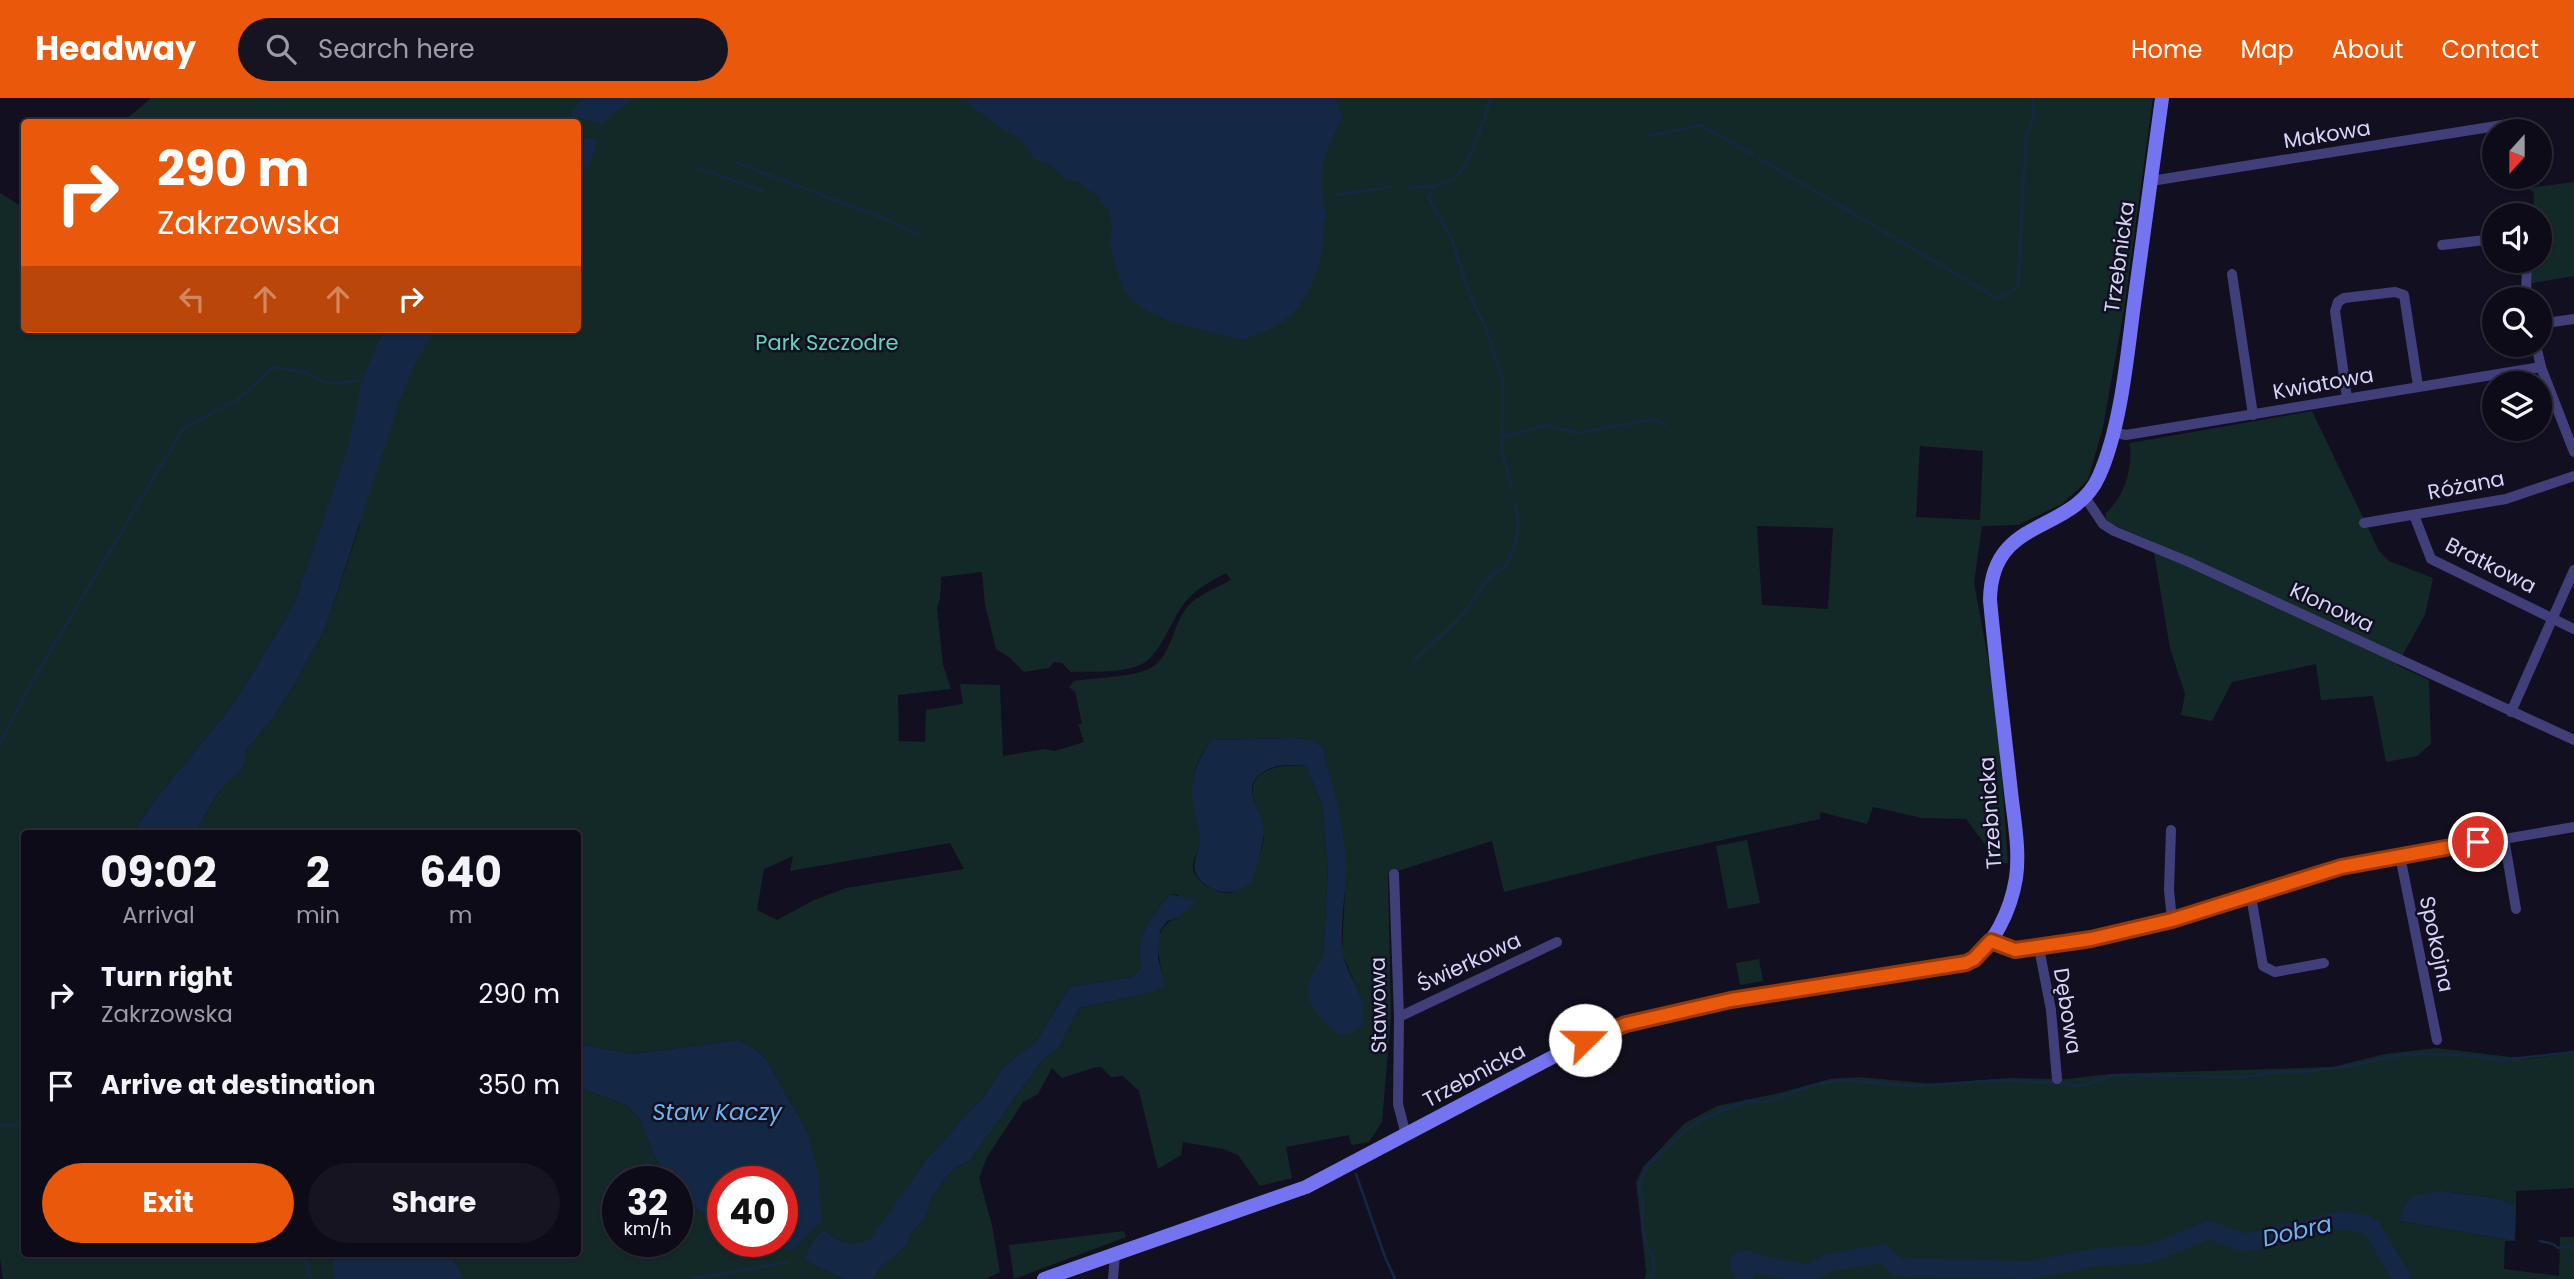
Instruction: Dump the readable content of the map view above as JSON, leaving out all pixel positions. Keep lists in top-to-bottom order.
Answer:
{
  "streets": {
    "street": [
      "Makowa",
      "Trzebnicka",
      "Kwiatowa",
      "Różana",
      "Bratkowa",
      "Klonowa",
      "Spokojna",
      "Świerkowa",
      "Stawowa",
      "Dębowa"
    ]
  },
  "crossings": [
    ["Makowa", "Trzebnicka"],
    ["Trzebnicka", "Kwiatowa"],
    ["Trzebnicka", "Klonowa"],
    ["Trzebnicka", "Stawowa"],
    ["Różana", "Bratkowa"],
    ["Świerkowa", "Stawowa"]
  ],
  "water": ["Staw Kaczy", "Dobra"],
  "parks": ["Park Szczodre"],
  "north": "bottom",
  "page": {
    "header": "Headway",
    "search": "Search here",
    "nav": [
      "Home",
      "Map",
      "About",
      "Contact"
    ],
    "turn": ["290 m", "Zakrzowska"],
    "eta": [
      "09:02",
      "Arrival",
      "2",
      "min",
      "640",
      "m"
    ],
    "list": [
      {
        "name": "Turn right",
        "note": "Zakrzowska",
        "value": "290 m"
      },
      {
        "name": "Arrive at destination",
        "value": "350 m"
      }
    ],
    "buttons": ["Exit", "Share"],
    "speed": "32 km/h",
    "limit": "40"
  }
}
